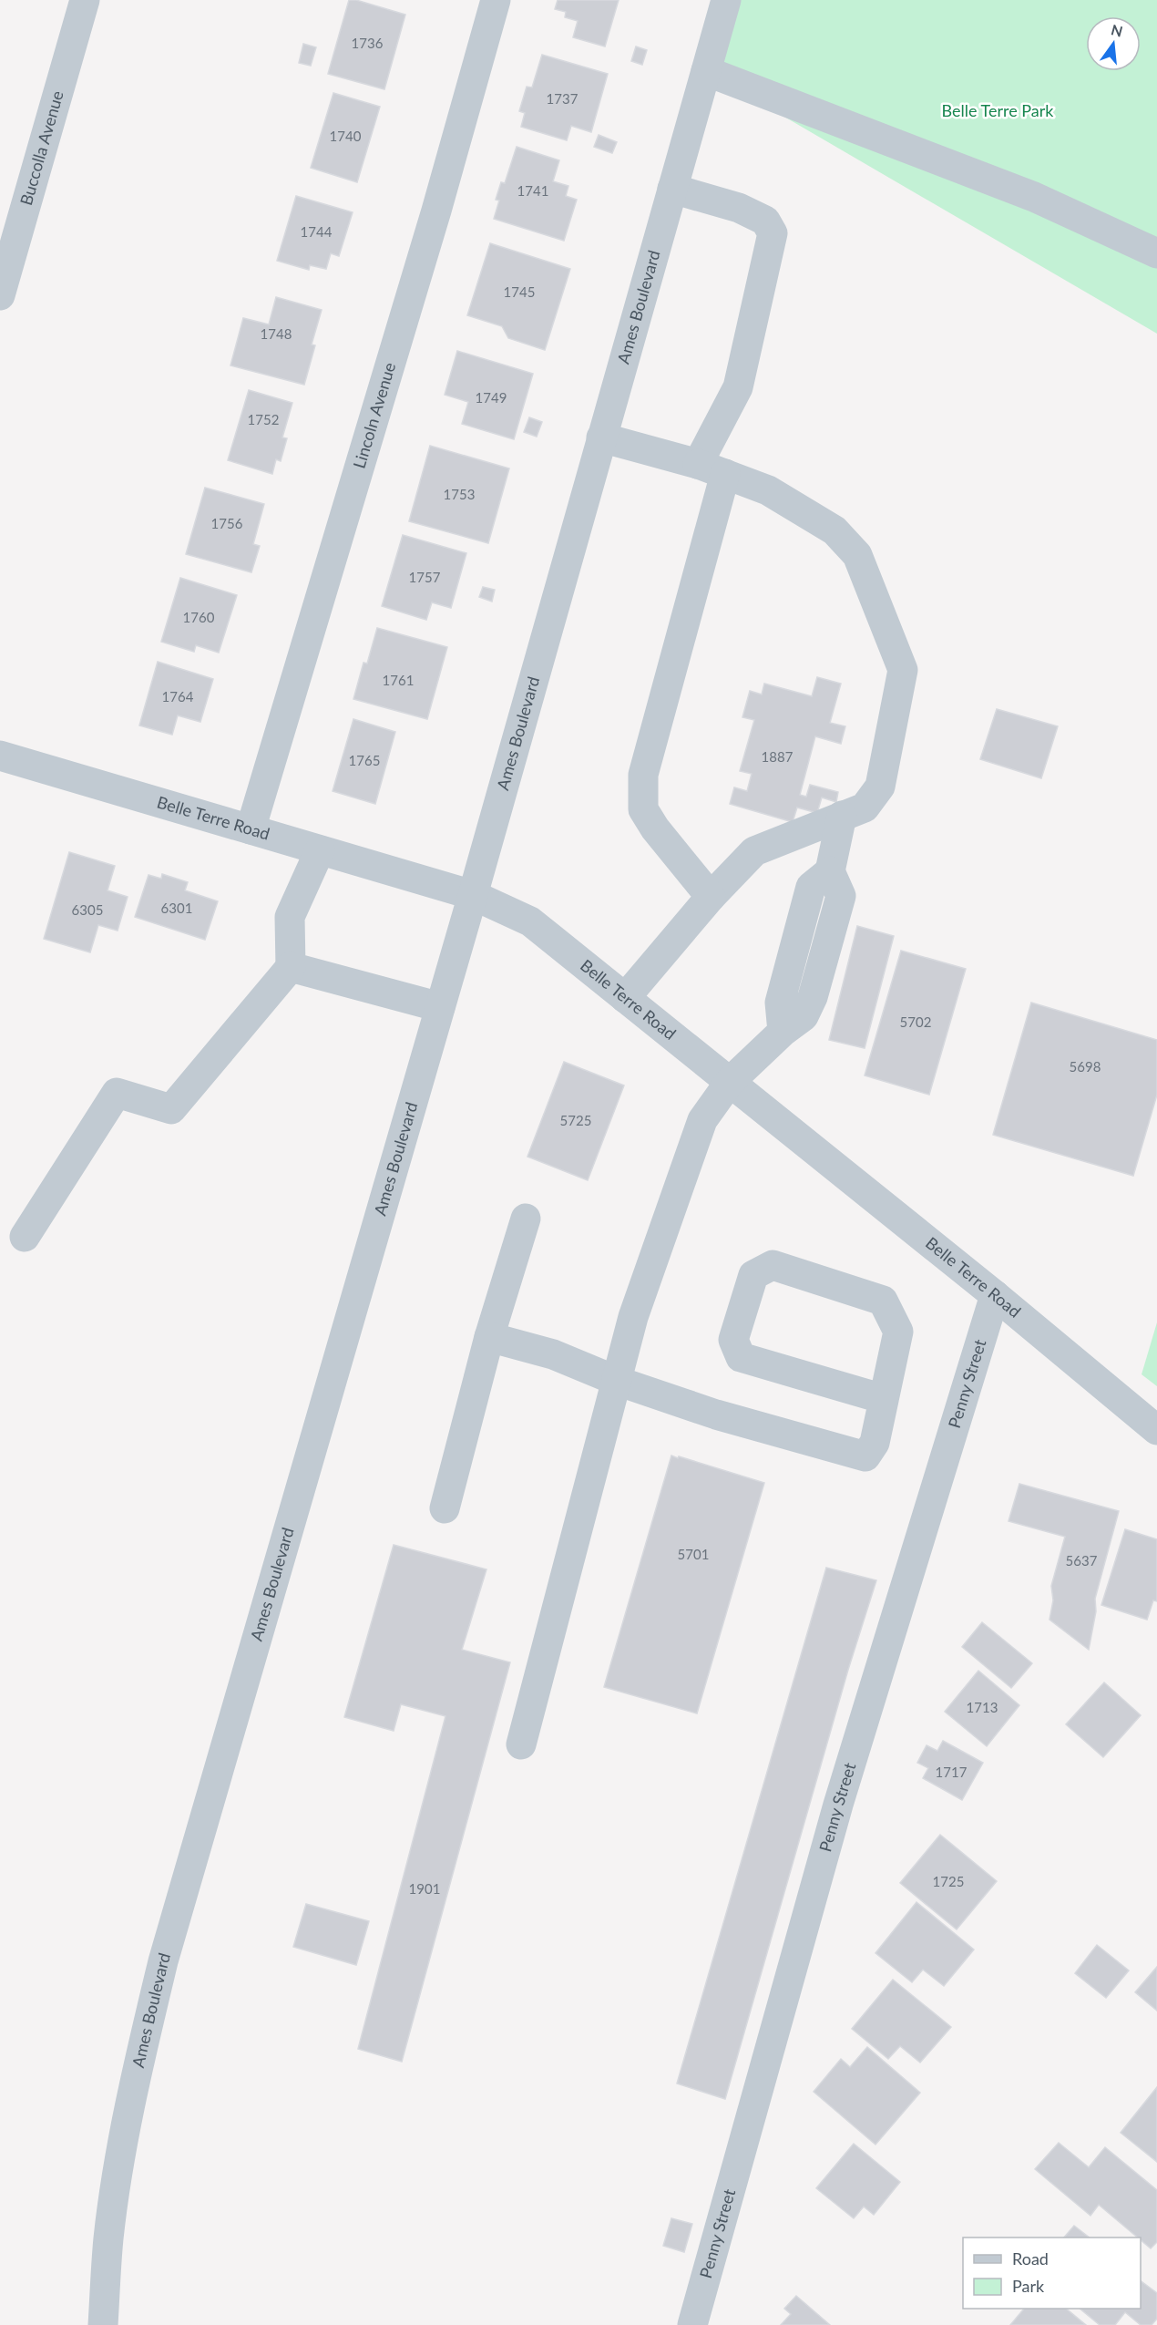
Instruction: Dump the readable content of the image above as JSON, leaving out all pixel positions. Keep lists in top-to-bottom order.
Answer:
{
  "streets": {
    "street": [
      "Buccolla Avenue",
      "Ames Boulevard",
      "Lincoln Avenue",
      "Belle Terre Road",
      "Penny Street"
    ]
  },
  "crossings": [
    ["Ames Boulevard", "Belle Terre Road"],
    ["Lincoln Avenue", "Belle Terre Road"],
    ["Belle Terre Road", "Penny Street"]
  ],
  "parks": ["Belle Terre Park"],
  "house_numbers": [
    "1736",
    "1737",
    "1740",
    "1741",
    "1744",
    "1745",
    "1748",
    "1749",
    "1752",
    "1753",
    "1756",
    "1757",
    "1760",
    "1761",
    "1764",
    "1887",
    "1765",
    "6301",
    "6305",
    "5702",
    "5698",
    "5725",
    "5701",
    "5637",
    "1713",
    "1717",
    "1725",
    "1901"
  ],
  "legend": ["Road", "Park"],
  "north": "top"
}
